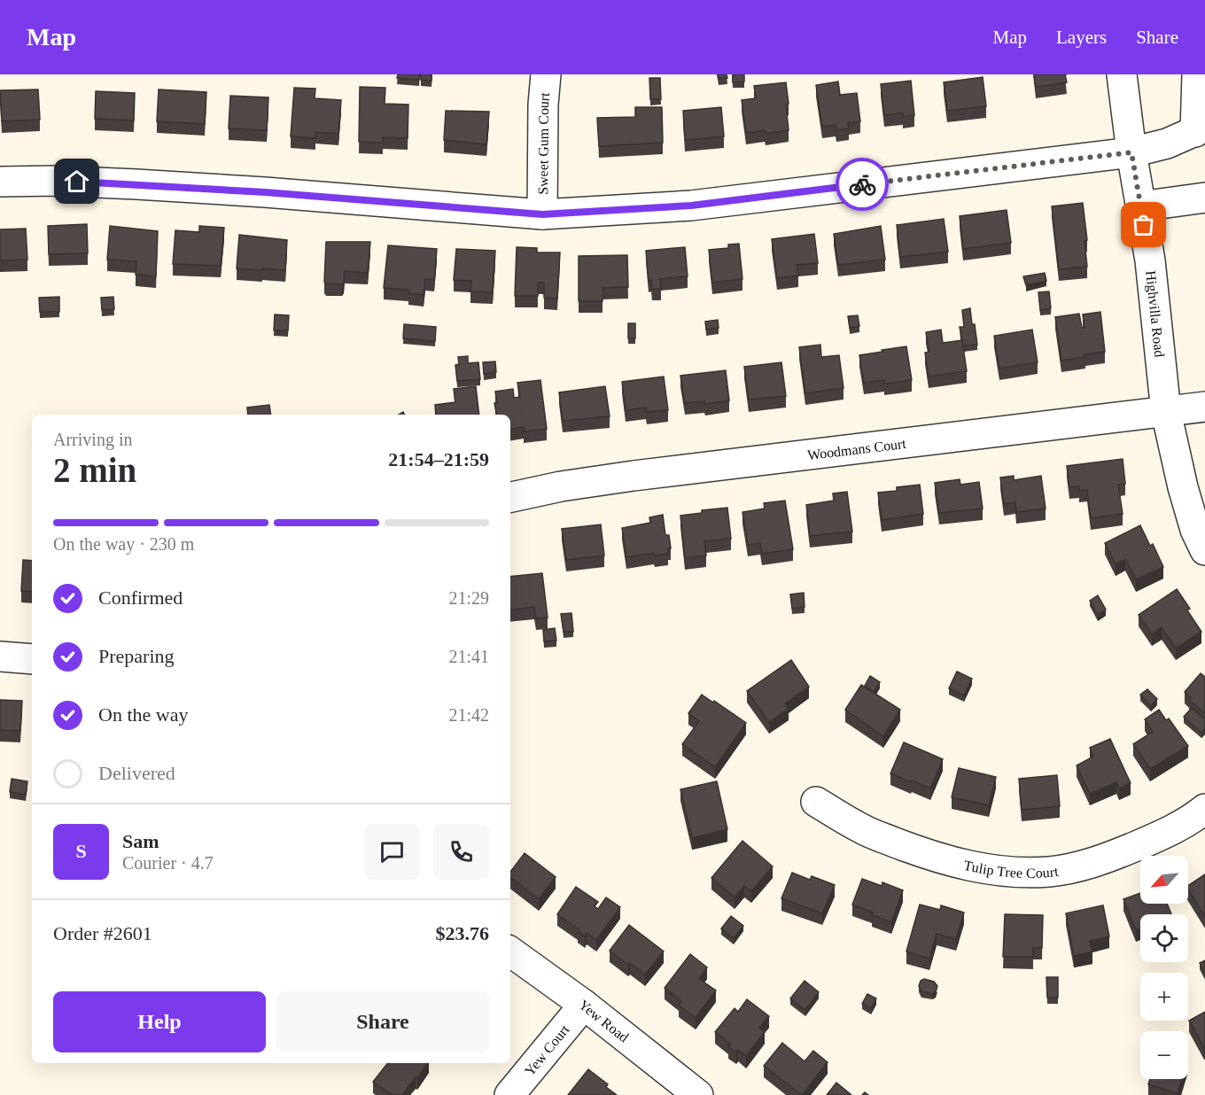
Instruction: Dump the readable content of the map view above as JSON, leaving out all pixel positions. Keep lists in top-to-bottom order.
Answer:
{
  "streets": {
    "street": [
      "Sweet Gum Court",
      "Highvilla Road",
      "Woodmans Court",
      "Tulip Tree Court",
      "Yew Road",
      "Yew Court"
    ]
  },
  "crossings": [
    ["Highvilla Road", "Woodmans Court"],
    ["Yew Road", "Yew Court"]
  ],
  "north": "bottom left",
  "page": {
    "header": "Map",
    "nav": ["Map", "Layers", "Share"],
    "heading": ["2 min", "Arriving in", "21:54–21:59"],
    "panel": [
      "Sam",
      "Courier · 4.7",
      "Order #2601",
      "$23.76"
    ],
    "bar": "On the way · 230 m",
    "list": [
      ["Confirmed", "21:29"],
      ["Preparing", "21:41"],
      ["On the way", "21:42"],
      "Delivered"
    ],
    "round": "S",
    "map_buttons": ["+", "−"],
    "buttons": ["Help", "Share"]
  }
}
